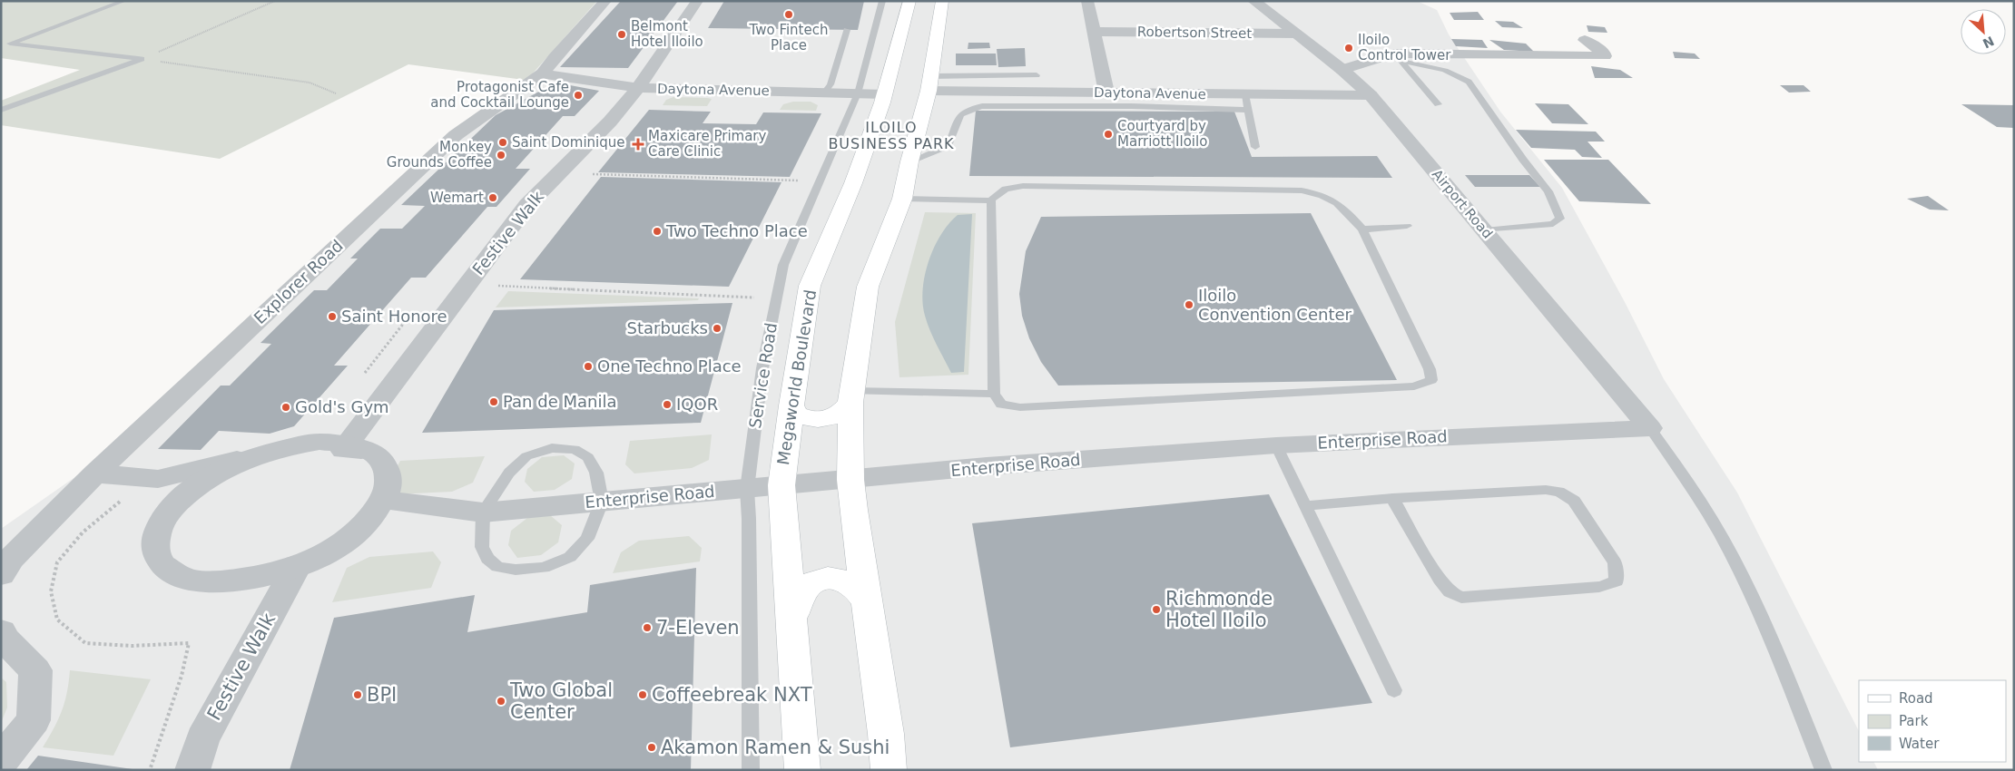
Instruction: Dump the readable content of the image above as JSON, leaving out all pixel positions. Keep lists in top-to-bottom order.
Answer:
{
  "streets": {
    "main road": ["Megaworld Boulevard"],
    "street": [
      "Robertson Street",
      "Daytona Avenue",
      "Airport Road",
      "Festive Walk",
      "Explorer Road",
      "Enterprise Road"
    ],
    "lane": ["Service Road"]
  },
  "crossings": [
    ["Robertson Street", "Airport Road"],
    ["Daytona Avenue", "Airport Road"],
    ["Daytona Avenue", "Festive Walk"],
    ["Daytona Avenue", "Explorer Road"],
    ["Daytona Avenue", "Service Road"],
    ["Daytona Avenue", "Megaworld Boulevard"],
    ["Airport Road", "Enterprise Road"],
    ["Service Road", "Enterprise Road"],
    ["Megaworld Boulevard", "Enterprise Road"]
  ],
  "districts": ["ILOILO BUSINESS PARK"],
  "places": {
    "other": [
      "Two Fintech Place",
      "Belmont Hotel Iloilo",
      "Iloilo Control Tower",
      "Protagonist Cafe and Cocktail Lounge",
      "Courtyard by Marriott Iloilo",
      "Saint Dominique",
      "Monkey Grounds Coffee",
      "Wemart",
      "Two Techno Place",
      "Iloilo Convention Center",
      "Saint Honore",
      "Starbucks",
      "One Techno Place",
      "Pan de Manila",
      "IQOR",
      "Gold's Gym",
      "Richmonde Hotel Iloilo",
      "7-Eleven",
      "BPI",
      "Coffeebreak NXT",
      "Two Global Center",
      "Akamon Ramen & Sushi"
    ],
    "health": ["Maxicare Primary Care Clinic"]
  },
  "legend": ["Road", "Park", "Water"],
  "north": "bottom right"
}
